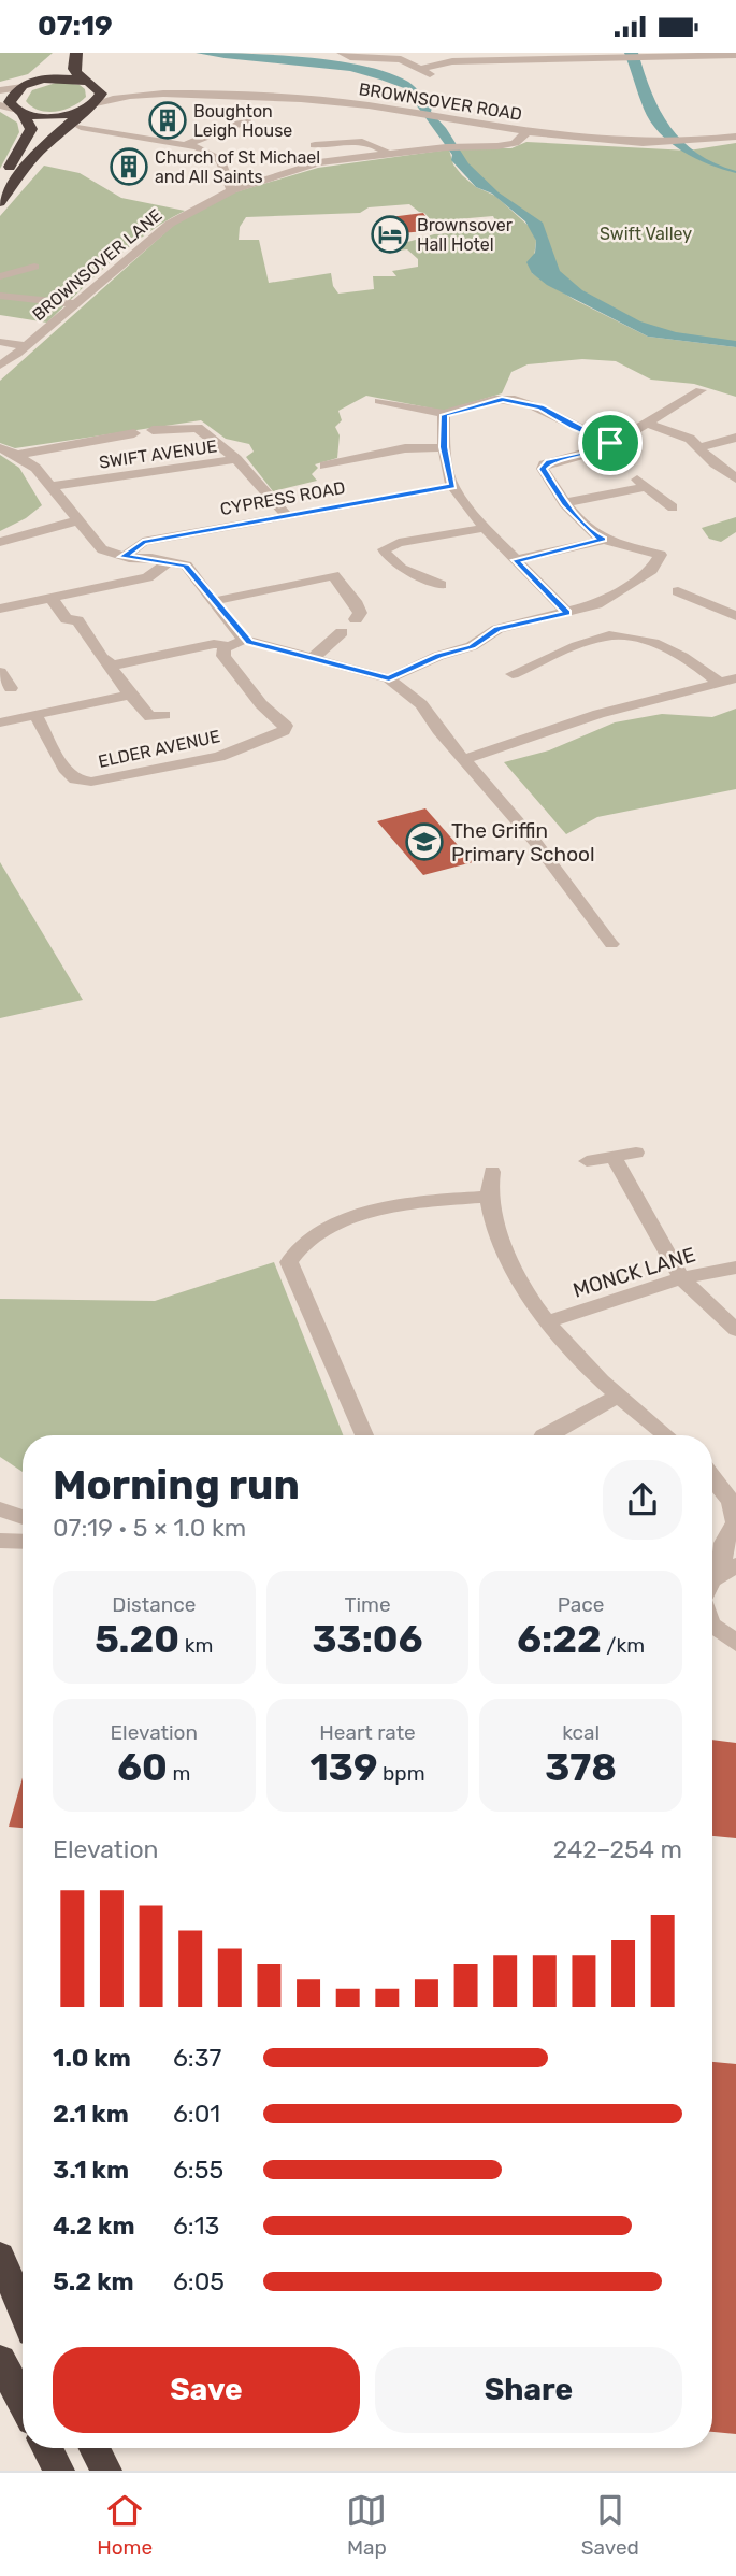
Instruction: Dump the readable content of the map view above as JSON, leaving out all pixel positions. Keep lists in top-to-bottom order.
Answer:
{
  "streets": {
    "street": [
      "BROWNSOVER ROAD",
      "BROWNSOVER LANE",
      "SWIFT AVENUE",
      "CYPRESS ROAD",
      "ELDER AVENUE",
      "MONCK LANE"
    ]
  },
  "crossings": [
    ["BROWNSOVER ROAD", "BROWNSOVER LANE"],
    ["SWIFT AVENUE", "CYPRESS ROAD"]
  ],
  "parks": ["Swift Valley"],
  "places": {
    "building": ["Boughton Leigh House", "Church of St Michael and All Saints"],
    "hotel": ["Brownsover Hall Hotel"],
    "school or university": ["The Griffin Primary School"]
  },
  "page": {
    "status": "07:19",
    "heading": ["Morning run", "07:19 · 5 × 1.0 km"],
    "stats": [
      ["Distance", "5.20 km"],
      ["Time", "33:06"],
      ["Pace", "6:22 /km"],
      ["Elevation", "60 m"],
      ["Heart rate", "139 bpm"],
      ["kcal", "378"]
    ],
    "chart": ["Elevation", "242–254 m"],
    "list": [
      {
        "name": "1.0 km",
        "note": "6:37"
      },
      {
        "name": "2.1 km",
        "note": "6:01"
      },
      {
        "name": "3.1 km",
        "note": "6:55"
      },
      {
        "name": "4.2 km",
        "note": "6:13"
      },
      {
        "name": "5.2 km",
        "note": "6:05"
      }
    ],
    "buttons": ["Save", "Share"],
    "tabs": ["Home", "Map", "Saved"]
  }
}
